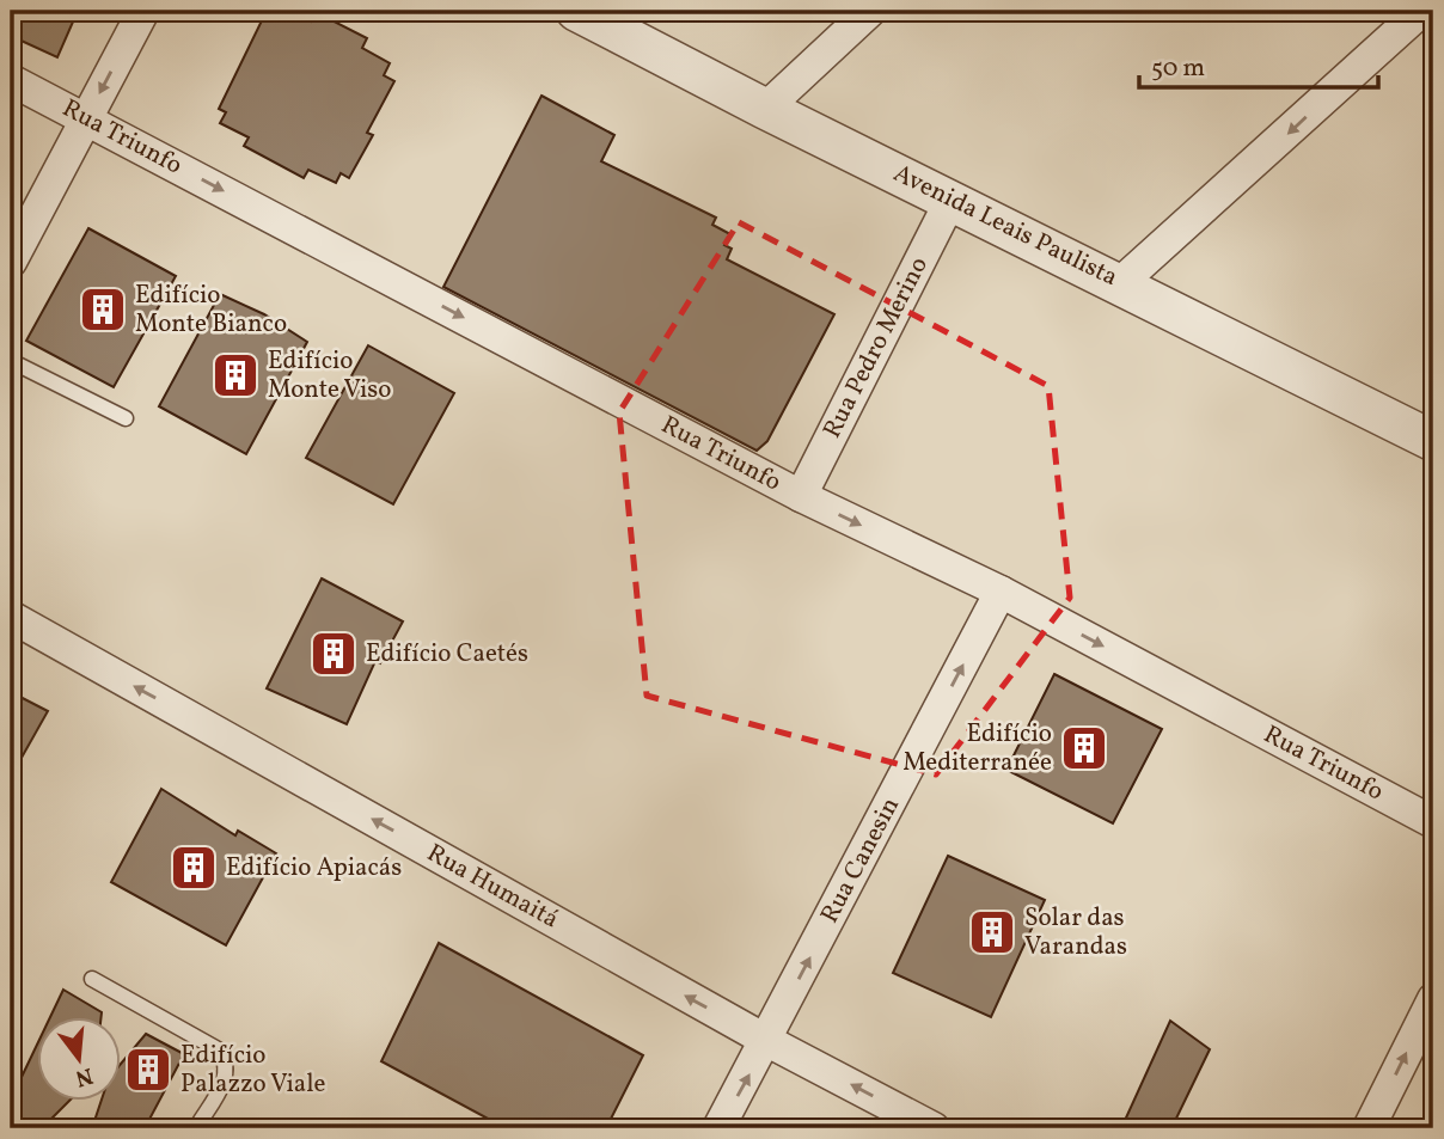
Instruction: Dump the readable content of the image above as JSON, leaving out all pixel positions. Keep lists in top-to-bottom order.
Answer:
{
  "streets": {
    "street": [
      "Rua Triunfo",
      "Avenida Leais Paulista",
      "Rua Pedro Merino",
      "Rua Canesin",
      "Rua Humaitá"
    ]
  },
  "crossings": [
    ["Rua Triunfo", "Rua Pedro Merino"],
    ["Rua Triunfo", "Rua Canesin"],
    ["Avenida Leais Paulista", "Rua Pedro Merino"],
    ["Rua Canesin", "Rua Humaitá"]
  ],
  "one_way": ["Rua Triunfo", "Rua Canesin", "Rua Humaitá"],
  "places": {
    "building": [
      "Edifício Monte Bianco",
      "Edifício Monte Viso",
      "Edifício Caetés",
      "Edifício Mediterranée",
      "Edifício Apiacás",
      "Solar das Varandas",
      "Edifício Palazzo Viale"
    ]
  },
  "scale_bar": "50 m",
  "north": "bottom"
}
